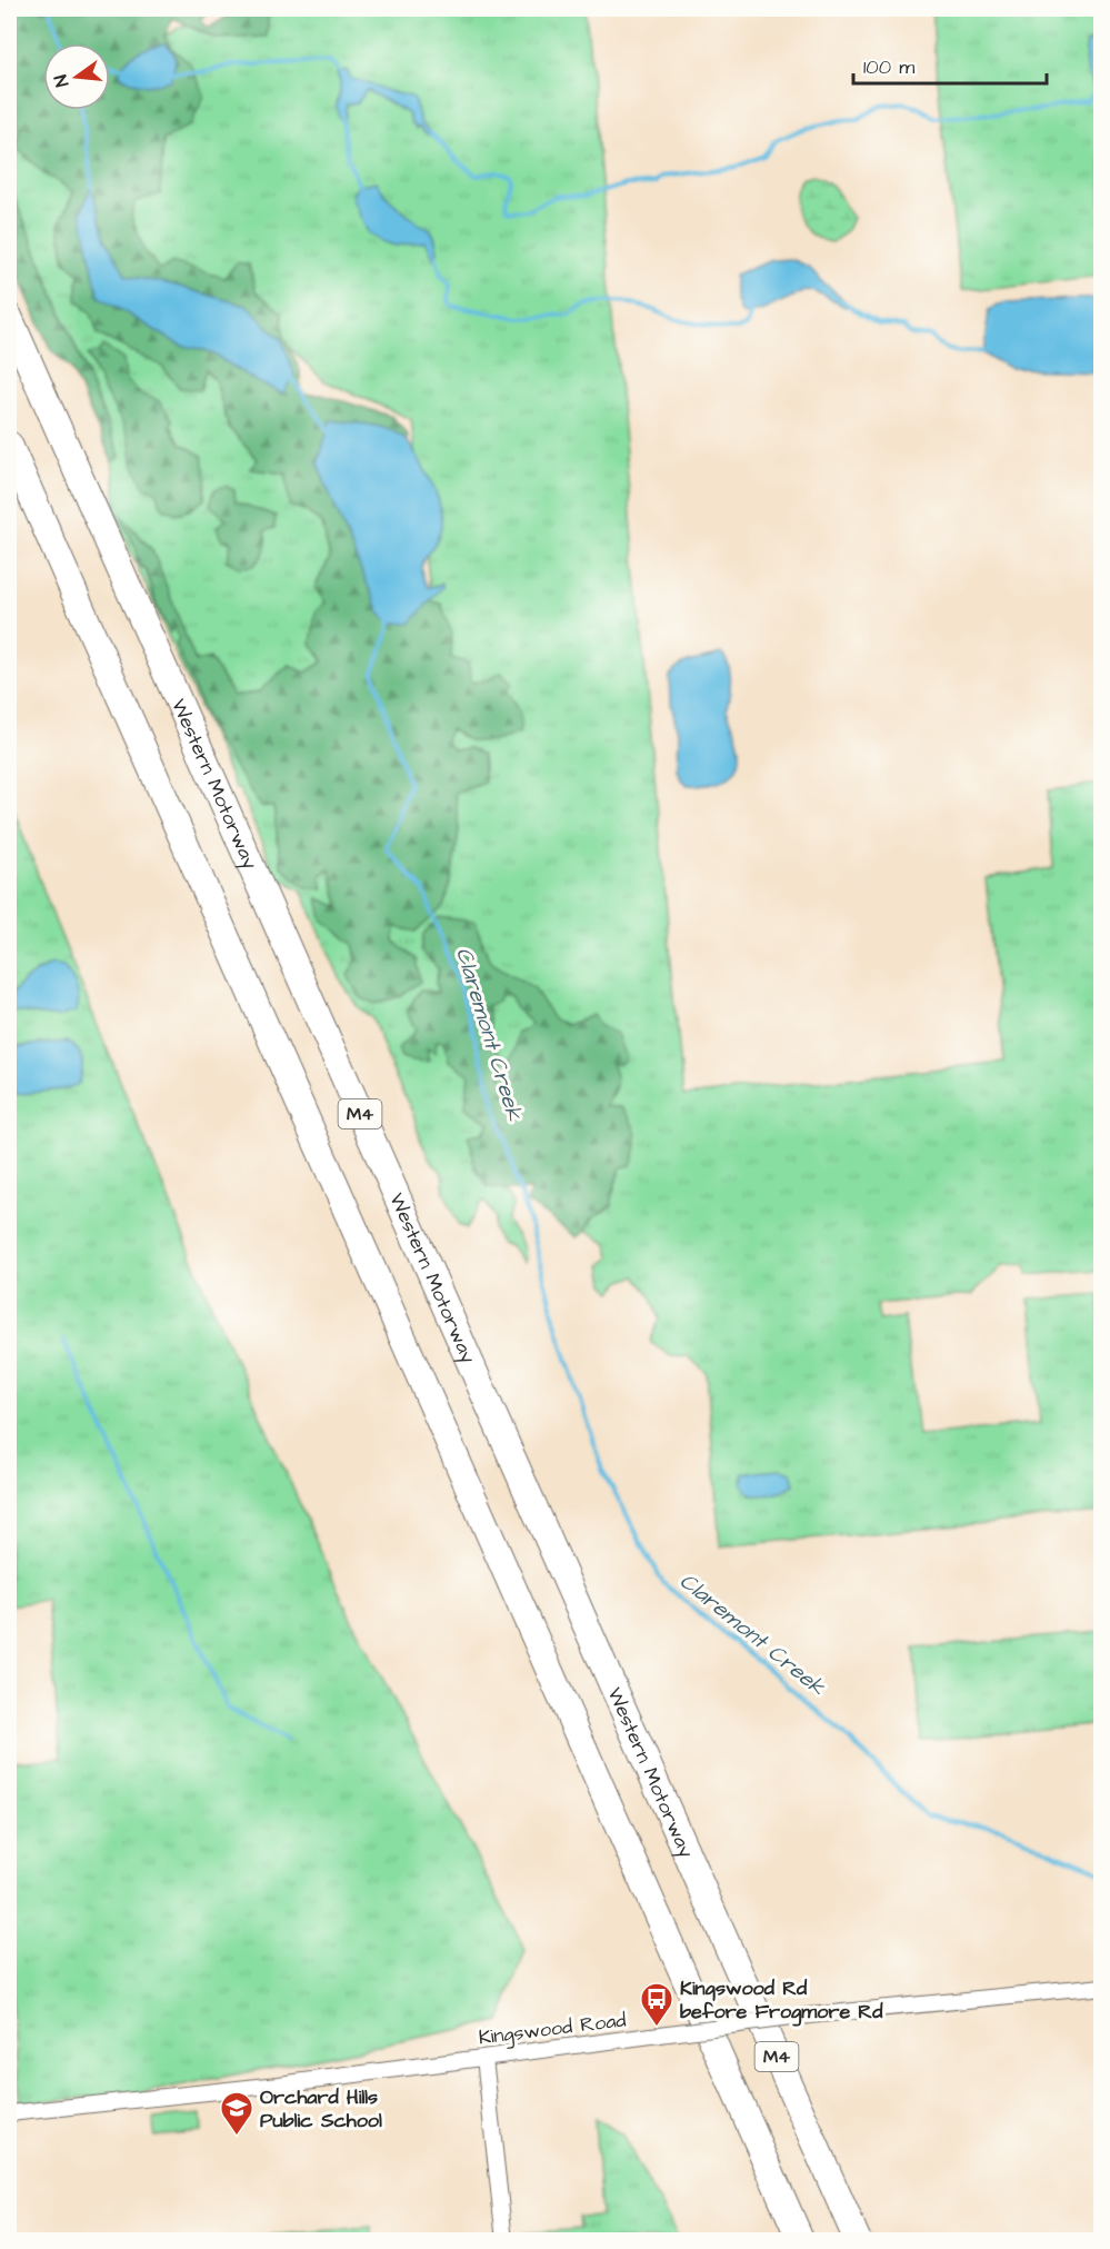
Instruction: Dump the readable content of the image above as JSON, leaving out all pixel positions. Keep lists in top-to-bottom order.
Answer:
{
  "streets": {
    "highway": ["Western Motorway", "M4"],
    "street": ["Kingswood Road"]
  },
  "water": ["Claremont Creek"],
  "places": {
    "bus stop": ["Kingswood Rd before Frogmore Rd"],
    "school or university": ["Orchard Hills Public School"]
  },
  "scale_bar": "100 m",
  "north": "left"
}
